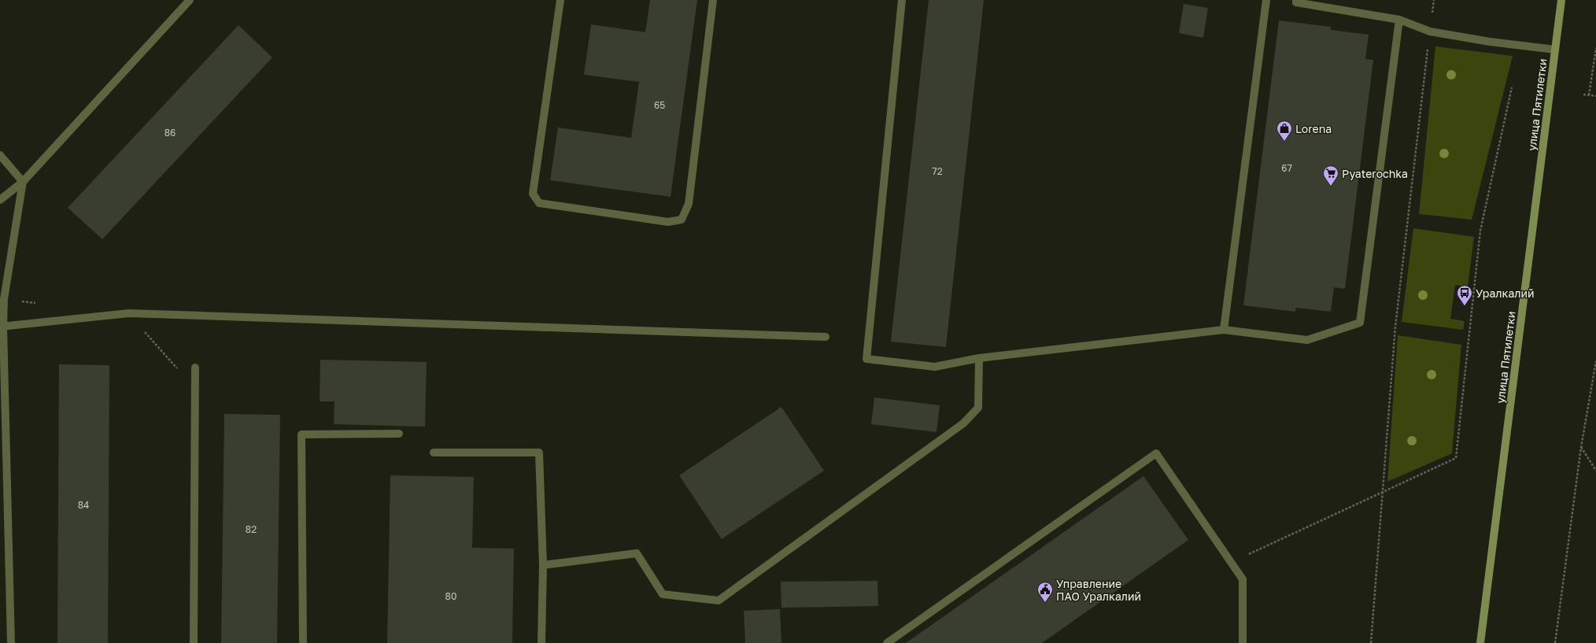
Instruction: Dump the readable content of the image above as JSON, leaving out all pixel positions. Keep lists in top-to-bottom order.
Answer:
{
  "streets": {
    "main road": ["улица Пятилетки"]
  },
  "places": {
    "shop": ["Lorena"],
    "supermarket": ["Pyaterochka"],
    "bus stop": ["Уралкалий"],
    "public building": ["Управление ПАО Уралкалий"]
  },
  "house_numbers": [
    "65",
    "86",
    "67",
    "72",
    "84",
    "82",
    "80"
  ]
}
